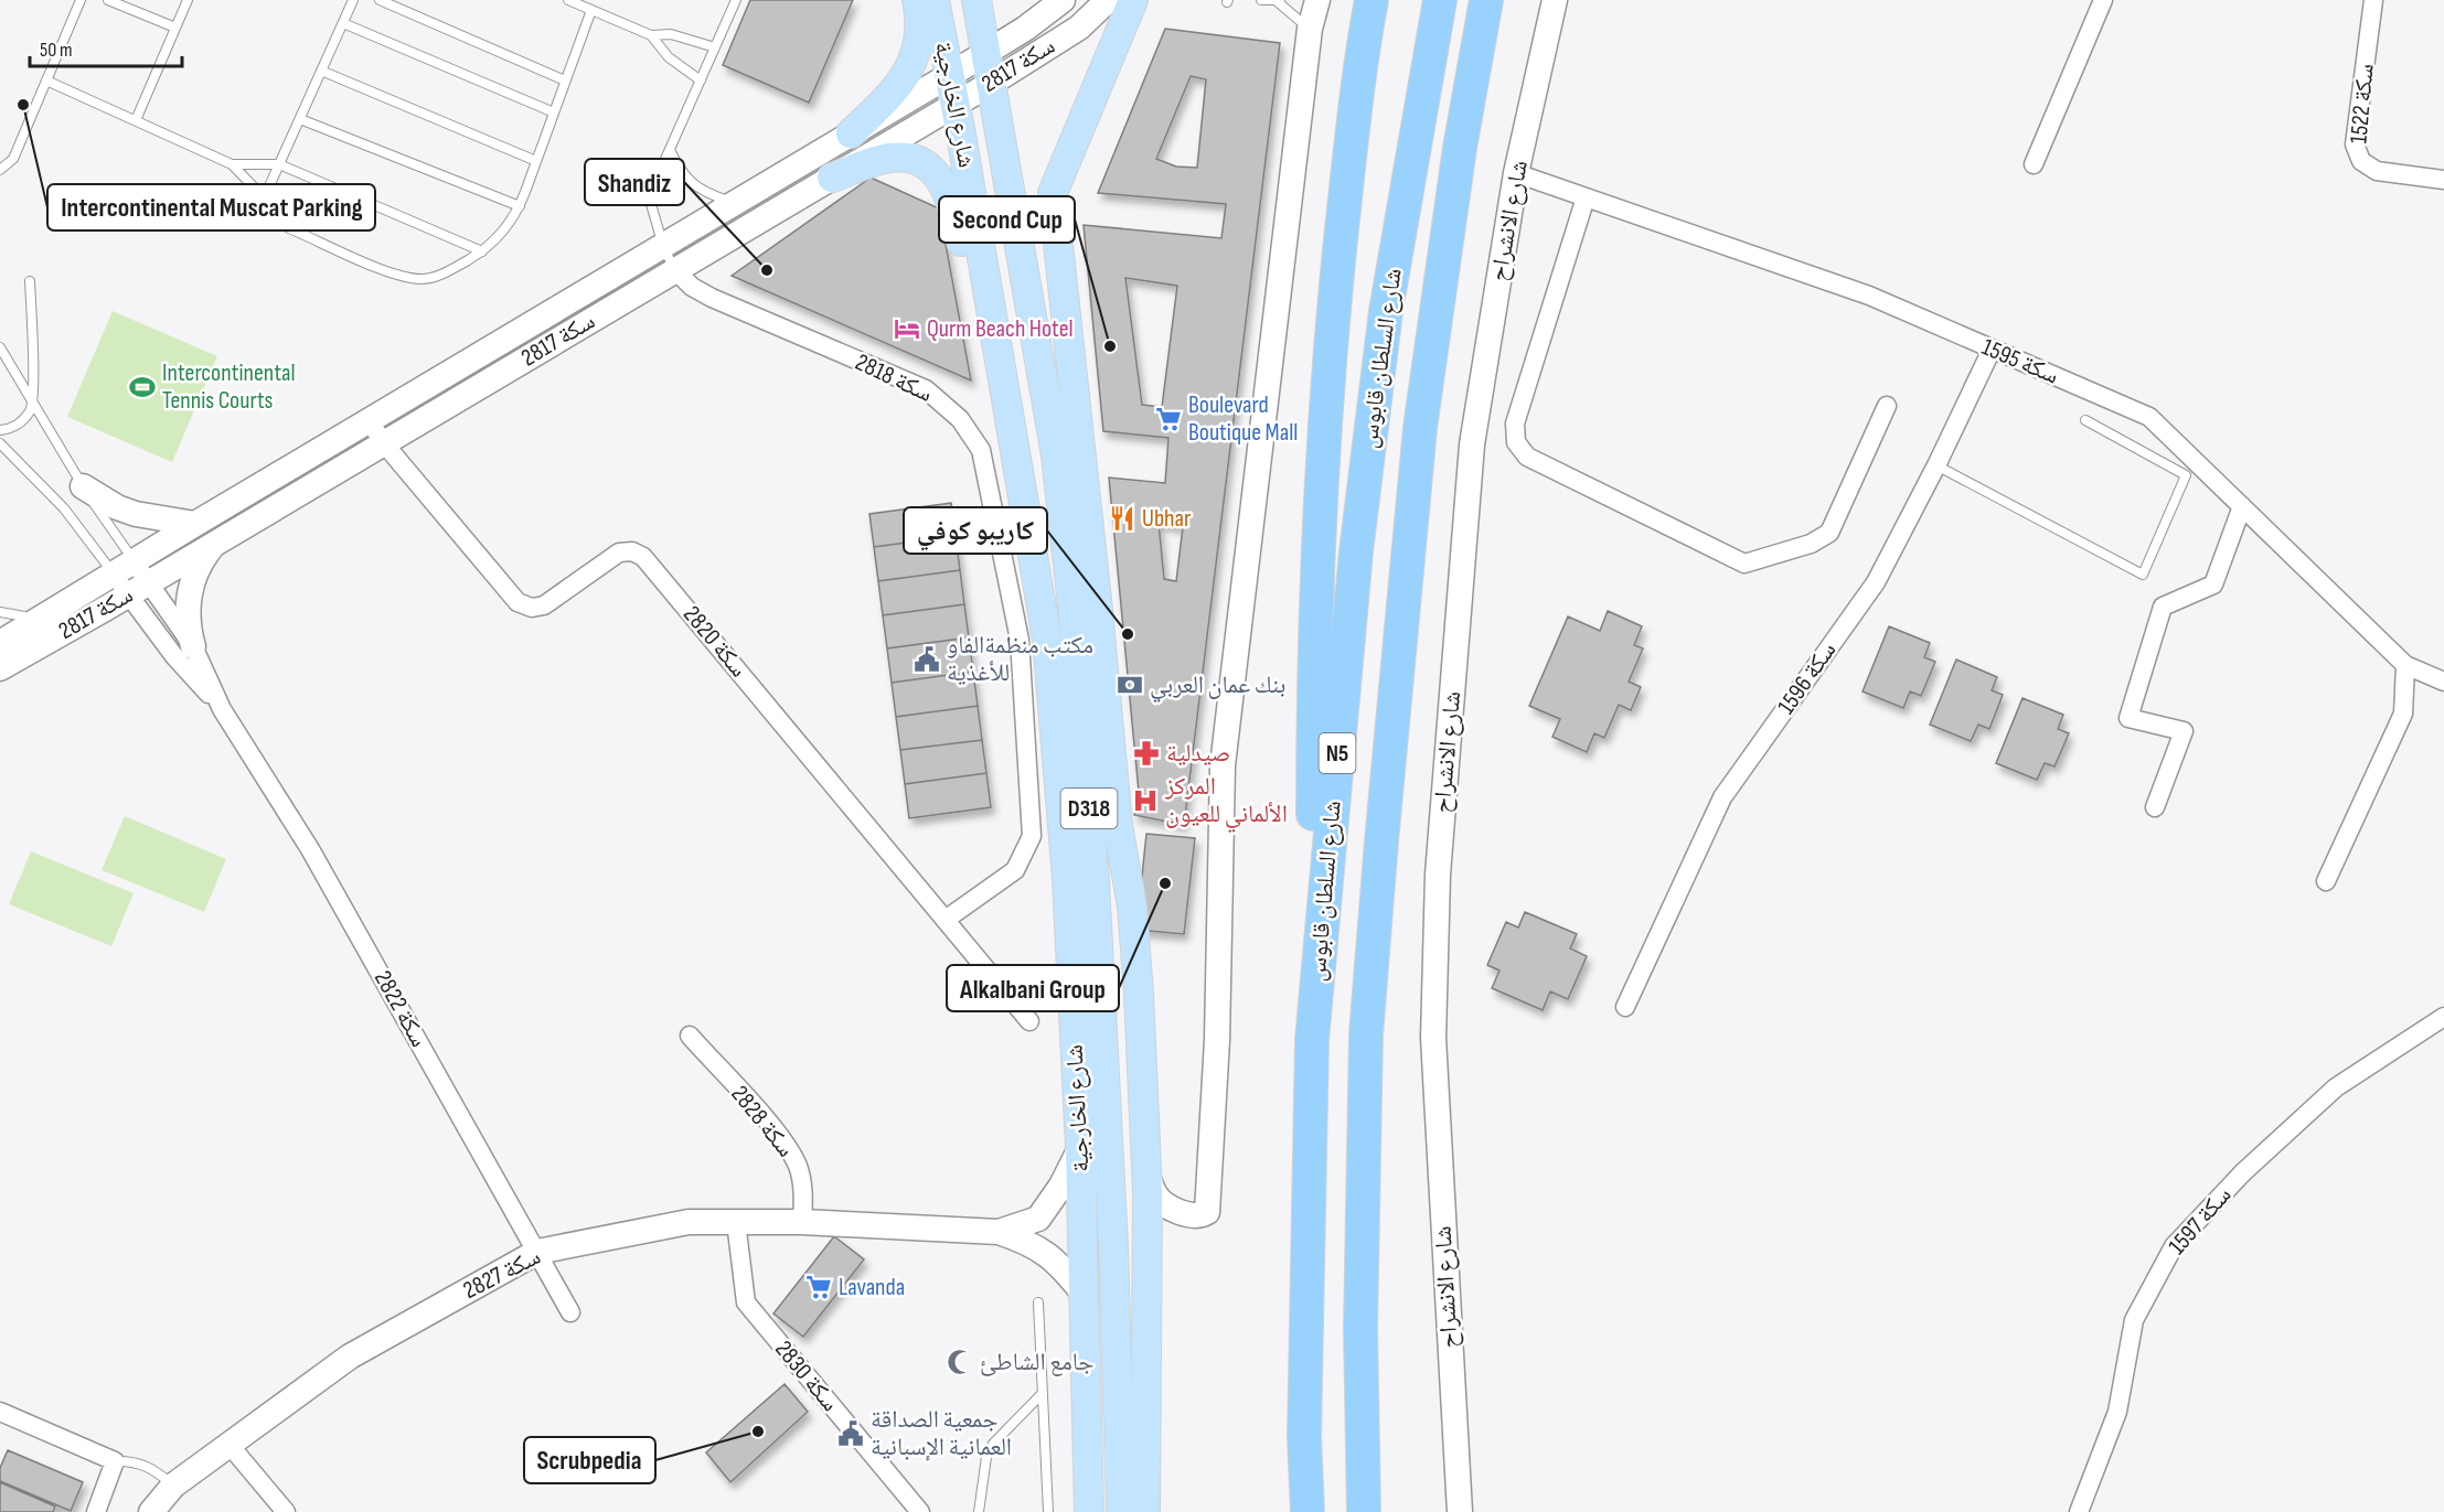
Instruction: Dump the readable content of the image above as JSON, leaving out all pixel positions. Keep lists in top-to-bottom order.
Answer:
{
  "streets": {
    "highway": ["شارع السلطان قابوس", "N5"],
    "main road": ["شارع الخارجية", "D318"],
    "street": [
      "سكة 2817",
      "سكة 1522",
      "شارع الانشراح",
      "سكة 1595",
      "سكة 2818",
      "سكة 2820",
      "سكة 1596",
      "سكة 2822",
      "سكة 2828",
      "سكة 1597",
      "سكة 2827",
      "سكة 2830"
    ]
  },
  "crossings": [
    ["سكة 2817", "شارع الخارجية"],
    ["سكة 2817", "سكة 2818"],
    ["سكة 2817", "سكة 2820"],
    ["سكة 2817", "سكة 2822"],
    ["شارع الخارجية", "سكة 2827"],
    ["شارع الانشراح", "سكة 1595"],
    ["سكة 1595", "سكة 1596"],
    ["سكة 2818", "سكة 2820"],
    ["سكة 2822", "سكة 2827"],
    ["سكة 2828", "سكة 2827"],
    ["سكة 2827", "سكة 2830"]
  ],
  "places": {
    "other": [
      "Intercontinental Muscat Parking",
      "Shandiz",
      "Second Cup",
      "كاريبو كوفي",
      "Alkalbani Group",
      "Scrubpedia"
    ],
    "hotel": ["Qurm Beach Hotel"],
    "sports": ["Intercontinental Tennis Courts"],
    "supermarket": ["Boulevard Boutique Mall", "Lavanda"],
    "restaurant": ["Ubhar"],
    "public building": ["مكتب منظمةالفاو للأغذية", "جمعية الصداقة العمانية الإسبانية"],
    "bank": ["بنك عمان العربي"],
    "pharmacy": ["صيدلية"],
    "hospital": ["المركز الألماني للعيون"],
    "mosque": ["جامع الشاطئ"]
  },
  "scale_bar": "50 m"
}
